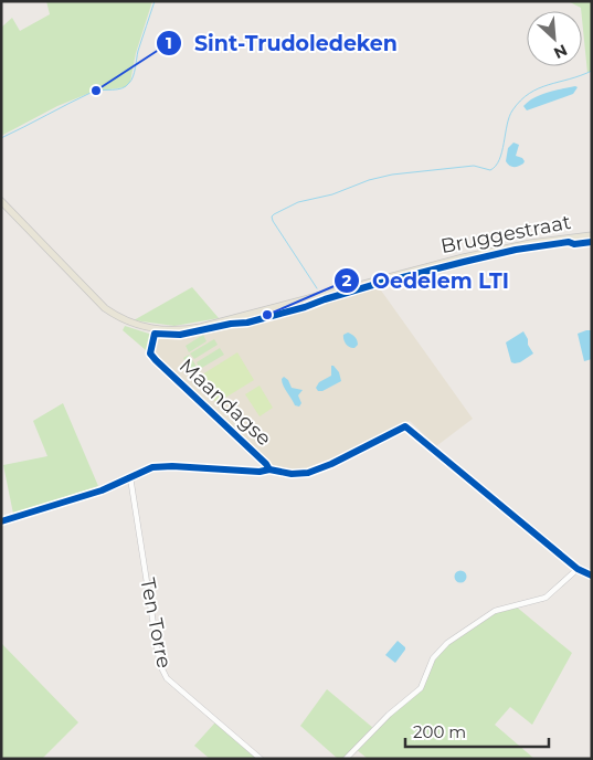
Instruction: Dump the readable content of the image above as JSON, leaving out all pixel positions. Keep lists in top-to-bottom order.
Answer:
{
  "streets": {
    "main road": ["Bruggestraat"],
    "street": ["Maandagse", "Ten Torre"]
  },
  "crossings": [
    ["Bruggestraat", "Maandagse"]
  ],
  "places": ["Sint-Trudoledeken", "Oedelem LTI"],
  "scale_bar": "200 m",
  "north": "bottom right"
}
